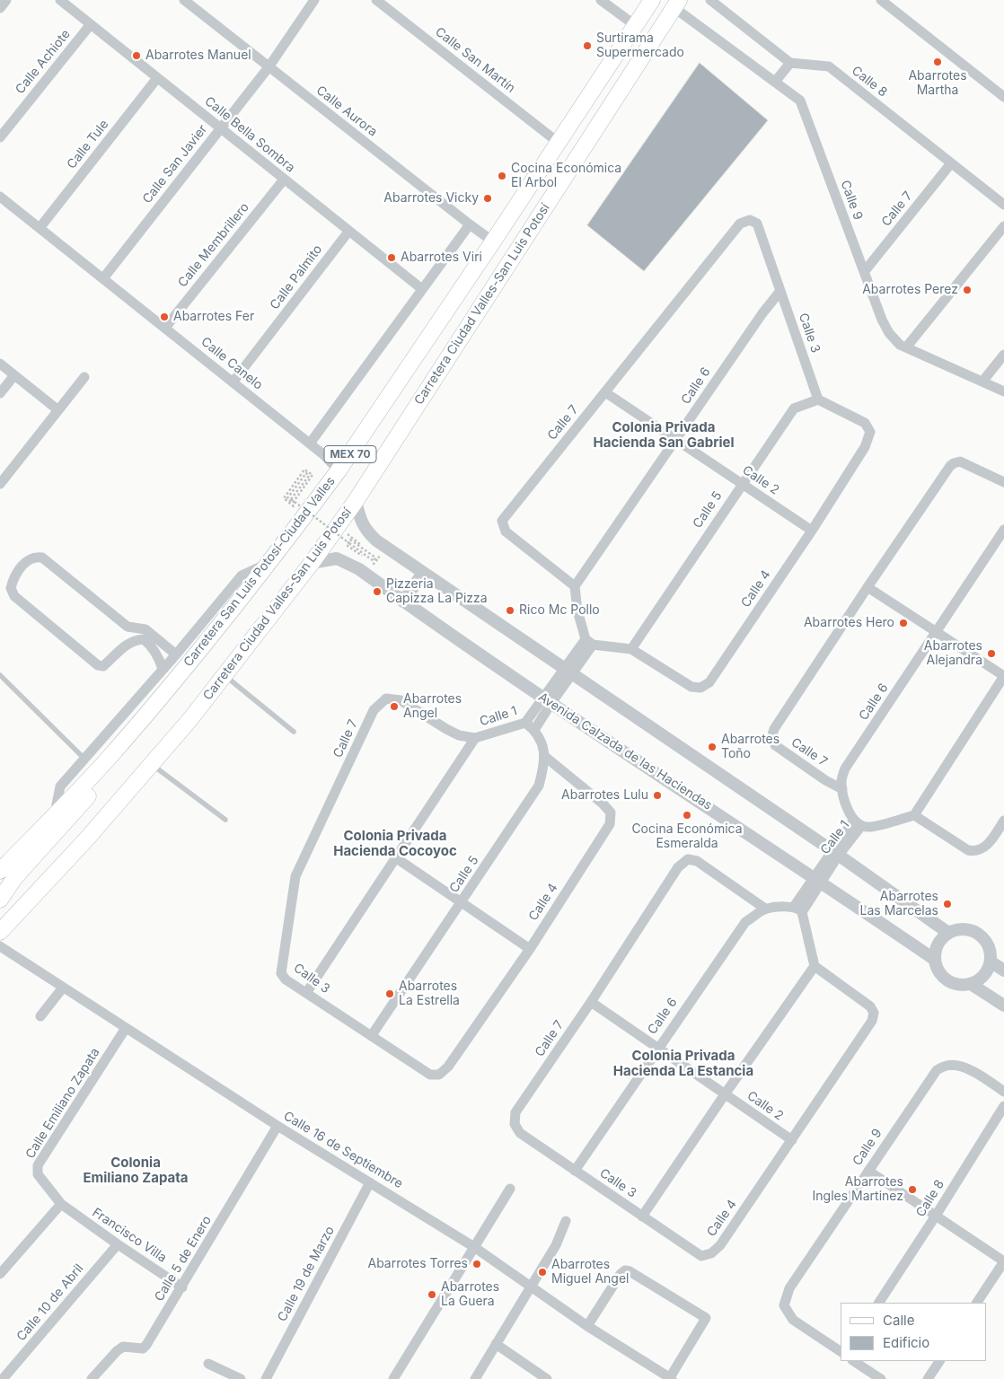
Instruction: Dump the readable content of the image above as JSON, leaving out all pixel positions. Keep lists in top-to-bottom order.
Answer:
{
  "streets": {
    "main road": ["Carretera Ciudad Valles-San Luis Potosí", "MEX 70", "Carretera San Luis Potosí-Ciudad Valles"],
    "street": [
      "Calle San Martín",
      "Calle Achiote",
      "Calle 8",
      "Calle Aurora",
      "Calle Bella Sombra",
      "Calle Tule",
      "Calle San Javier",
      "Calle 9",
      "Calle 7",
      "Calle Membrillero",
      "Calle Palmito",
      "Calle 3",
      "Calle Canelo",
      "Calle 6",
      "Calle 2",
      "Calle 5",
      "Calle 4",
      "Calle 1",
      "Avenida Calzada de las Haciendas",
      "Calle Emiliano Zapata",
      "Calle 16 de Septiembre",
      "Francisco Villa",
      "Calle 5 de Enero",
      "Calle 19 de Marzo",
      "Calle 10 de Abril"
    ]
  },
  "crossings": [
    ["Calle San Martín", "Carretera San Luis Potosí-Ciudad Valles"],
    ["Calle Achiote", "Calle Bella Sombra"],
    ["Calle 8", "Calle 7"],
    ["Calle Aurora", "Calle San Javier"],
    ["Calle Aurora", "Carretera San Luis Potosí-Ciudad Valles"],
    ["Calle Bella Sombra", "Calle Tule"],
    ["Calle Bella Sombra", "Calle San Javier"],
    ["Calle Bella Sombra", "Calle Membrillero"],
    ["Calle Bella Sombra", "Calle Palmito"],
    ["Calle Tule", "Calle Canelo"],
    ["Calle San Javier", "Calle Canelo"],
    ["Calle 9", "Calle 7"],
    ["Calle 9", "Carretera Ciudad Valles-San Luis Potosí"],
    ["Calle 7", "Calle 3"],
    ["Calle 7", "Calle 6"],
    ["Calle 7", "Calle 2"],
    ["Calle 7", "Calle 1"],
    ["Calle Membrillero", "Calle Canelo"],
    ["Calle Palmito", "Calle Canelo"],
    ["Carretera Ciudad Valles-San Luis Potosí", "Avenida Calzada de las Haciendas"],
    ["Calle 3", "Calle 6"],
    ["Calle 3", "Calle 5"],
    ["Calle 3", "Calle 4"],
    ["Calle Canelo", "Carretera San Luis Potosí-Ciudad Valles"],
    ["Calle 6", "Calle 2"],
    ["Calle 6", "Calle 1"],
    ["Calle 2", "Calle 5"],
    ["Calle 2", "Calle 4"],
    ["Calle 5", "Calle 4"],
    ["Calle 5", "Calle 1"],
    ["Calle 1", "Avenida Calzada de las Haciendas"],
    ["Calle Emiliano Zapata", "Calle 16 de Septiembre"],
    ["Calle Emiliano Zapata", "Francisco Villa"],
    ["Calle 16 de Septiembre", "Calle 5 de Enero"],
    ["Calle 16 de Septiembre", "Calle 19 de Marzo"],
    ["Francisco Villa", "Calle 5 de Enero"],
    ["Francisco Villa", "Calle 10 de Abril"]
  ],
  "districts": [
    "Colonia Privada Hacienda San Gabriel",
    "Colonia Privada Hacienda Cocoyoc",
    "Colonia Privada Hacienda La Estancia",
    "Colonia Emiliano Zapata"
  ],
  "places": [
    "Surtirama Supermercado",
    "Abarrotes Manuel",
    "Abarrotes Martha",
    "Cocina Económica El Arbol",
    "Abarrotes Vicky",
    "Abarrotes Viri",
    "Abarrotes Perez",
    "Abarrotes Fer",
    "Pizzeria Capizza La Pizza",
    "Rico Mc Pollo",
    "Abarrotes Hero",
    "Abarrotes Alejandra",
    "Abarrotes Angel",
    "Abarrotes Toño",
    "Abarrotes Lulu",
    "Cocina Económica Esmeralda",
    "Abarrotes Las Marcelas",
    "Abarrotes La Estrella",
    "Abarrotes Ingles Martinez",
    "Abarrotes Torres",
    "Abarrotes Miguel Angel",
    "Abarrotes La Guera"
  ],
  "legend": ["Calle", "Edificio"]
}
